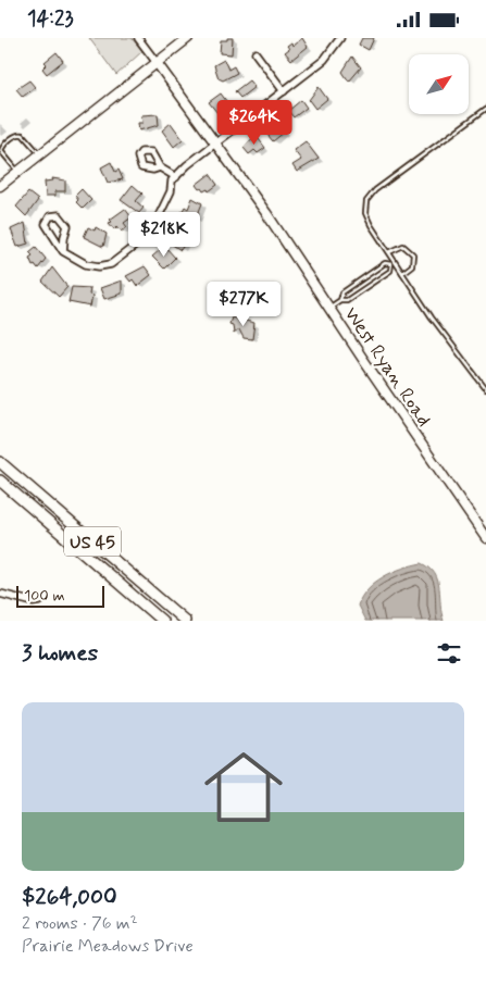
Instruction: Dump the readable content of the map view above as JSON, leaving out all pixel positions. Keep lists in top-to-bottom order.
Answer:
{
  "streets": {
    "main road": ["US 45"],
    "street": ["West Ryan Road"]
  },
  "scale_bar": "100 m",
  "north": "top right",
  "page": {
    "status": "14:23",
    "price": ["$264K", "$218K", "$277K"],
    "scale": "100 m",
    "heading": "3 homes",
    "list": [
      {
        "name": "$264,000",
        "note": "2 rooms · 76 m² · Prairie Meadows Drive"
      }
    ]
  }
}
